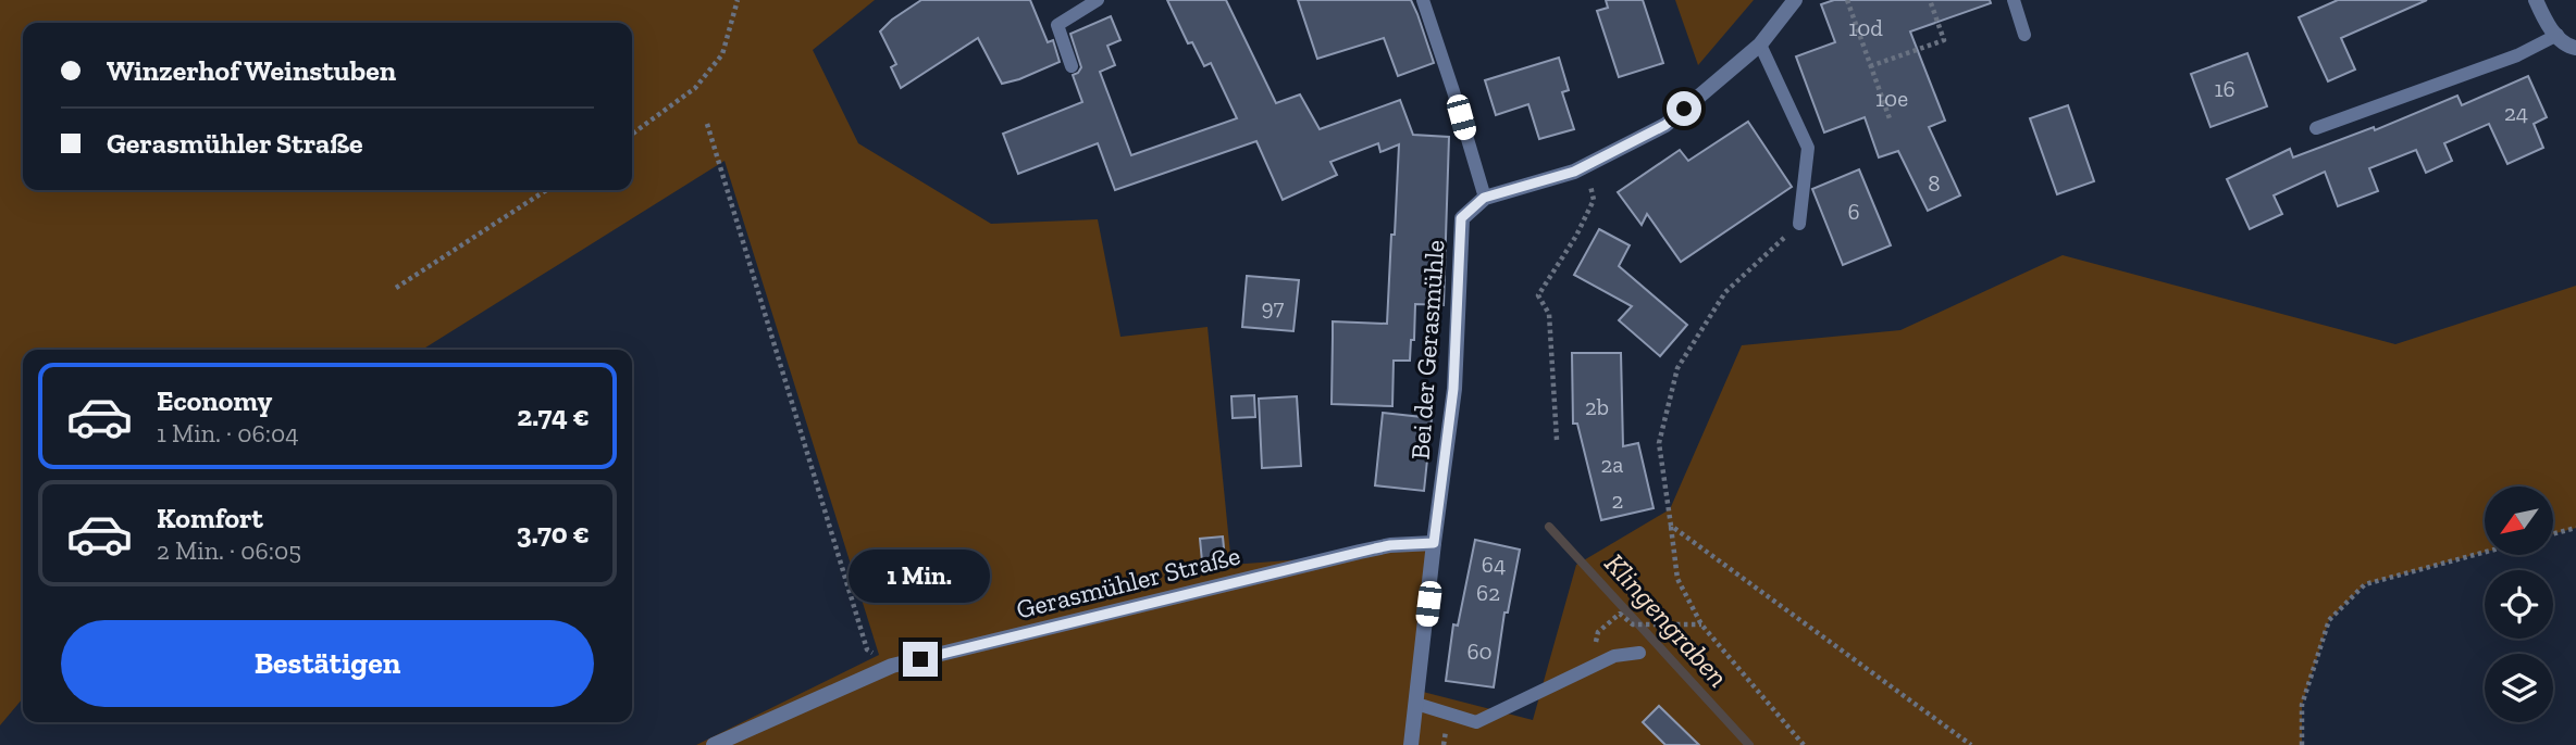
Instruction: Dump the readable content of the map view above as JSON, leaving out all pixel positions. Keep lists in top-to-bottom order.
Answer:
{
  "streets": {
    "street": ["Bei der Gerasmühle", "Gerasmühler Straße"]
  },
  "crossings": [
    ["Bei der Gerasmühle", "Gerasmühler Straße"]
  ],
  "water": ["Klingengraben"],
  "house_numbers": [
    "10d",
    "16",
    "10e",
    "24",
    "8",
    "6",
    "97",
    "2b",
    "2a",
    "2",
    "64",
    "62",
    "60"
  ],
  "north": "bottom left",
  "page": {
    "banner": ["Winzerhof Weinstuben", "Gerasmühler Straße"],
    "list": [
      {
        "name": "Economy",
        "note": "1 Min. · 06:04",
        "value": "2.74 €"
      },
      {
        "name": "Komfort",
        "note": "2 Min. · 06:05",
        "value": "3.70 €"
      }
    ],
    "bubble": "1 Min.",
    "buttons": "Bestätigen"
  }
}
